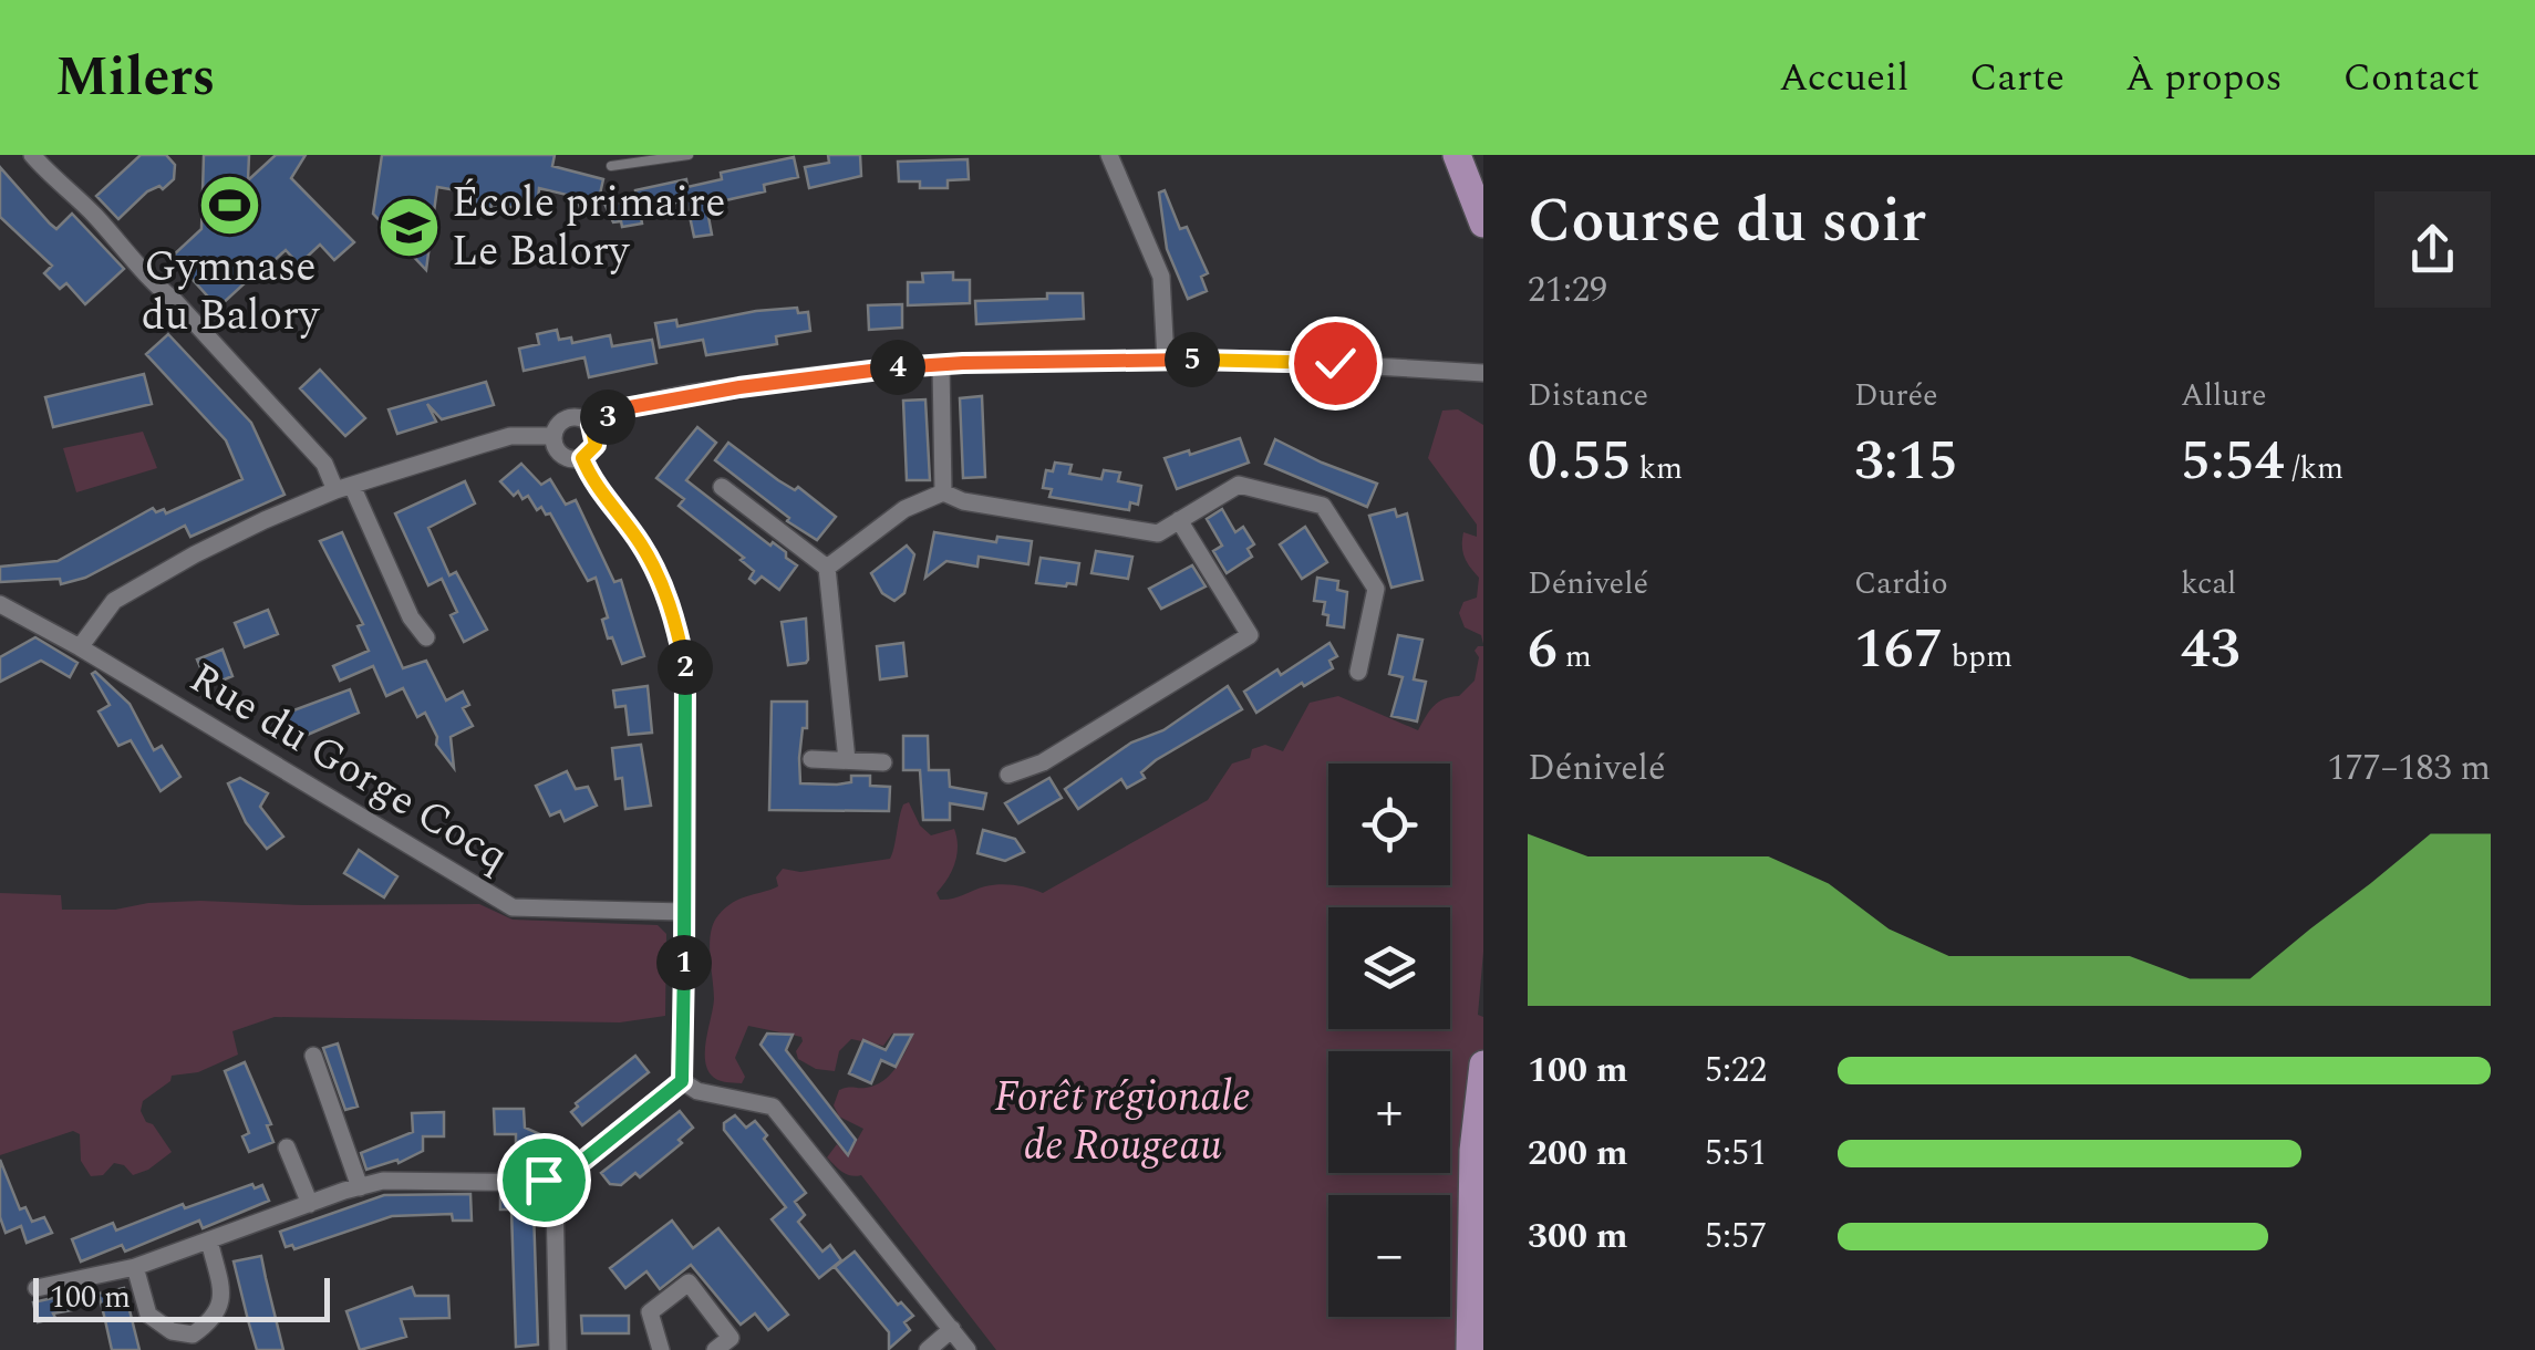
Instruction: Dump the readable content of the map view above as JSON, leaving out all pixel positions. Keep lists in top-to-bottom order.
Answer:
{
  "streets": {
    "street": ["Rue du Gorge Cocq"]
  },
  "parks": ["Forêt régionale de Rougeau"],
  "places": {
    "sports": ["Gymnase du Balory"],
    "school or university": ["École primaire Le Balory"]
  },
  "scale_bar": "100 m",
  "page": {
    "header": "Milers",
    "nav": [
      "Accueil",
      "Carte",
      "À propos",
      "Contact"
    ],
    "heading": ["Course du soir", "21:29"],
    "pins": [
      "5",
      "4",
      "3",
      "2",
      "1"
    ],
    "stats": [
      ["Distance", "0.55 km"],
      ["Durée", "3:15"],
      ["Allure", "5:54 /km"],
      ["Dénivelé", "6 m"],
      ["Cardio", "167 bpm"],
      ["kcal", "43"]
    ],
    "chart": ["Dénivelé", "177–183 m"],
    "map_buttons": ["+", "−"],
    "list": [
      {
        "name": "100 m",
        "note": "5:22"
      },
      {
        "name": "200 m",
        "note": "5:51"
      },
      {
        "name": "300 m",
        "note": "5:57"
      }
    ],
    "scale": "100 m"
  }
}
